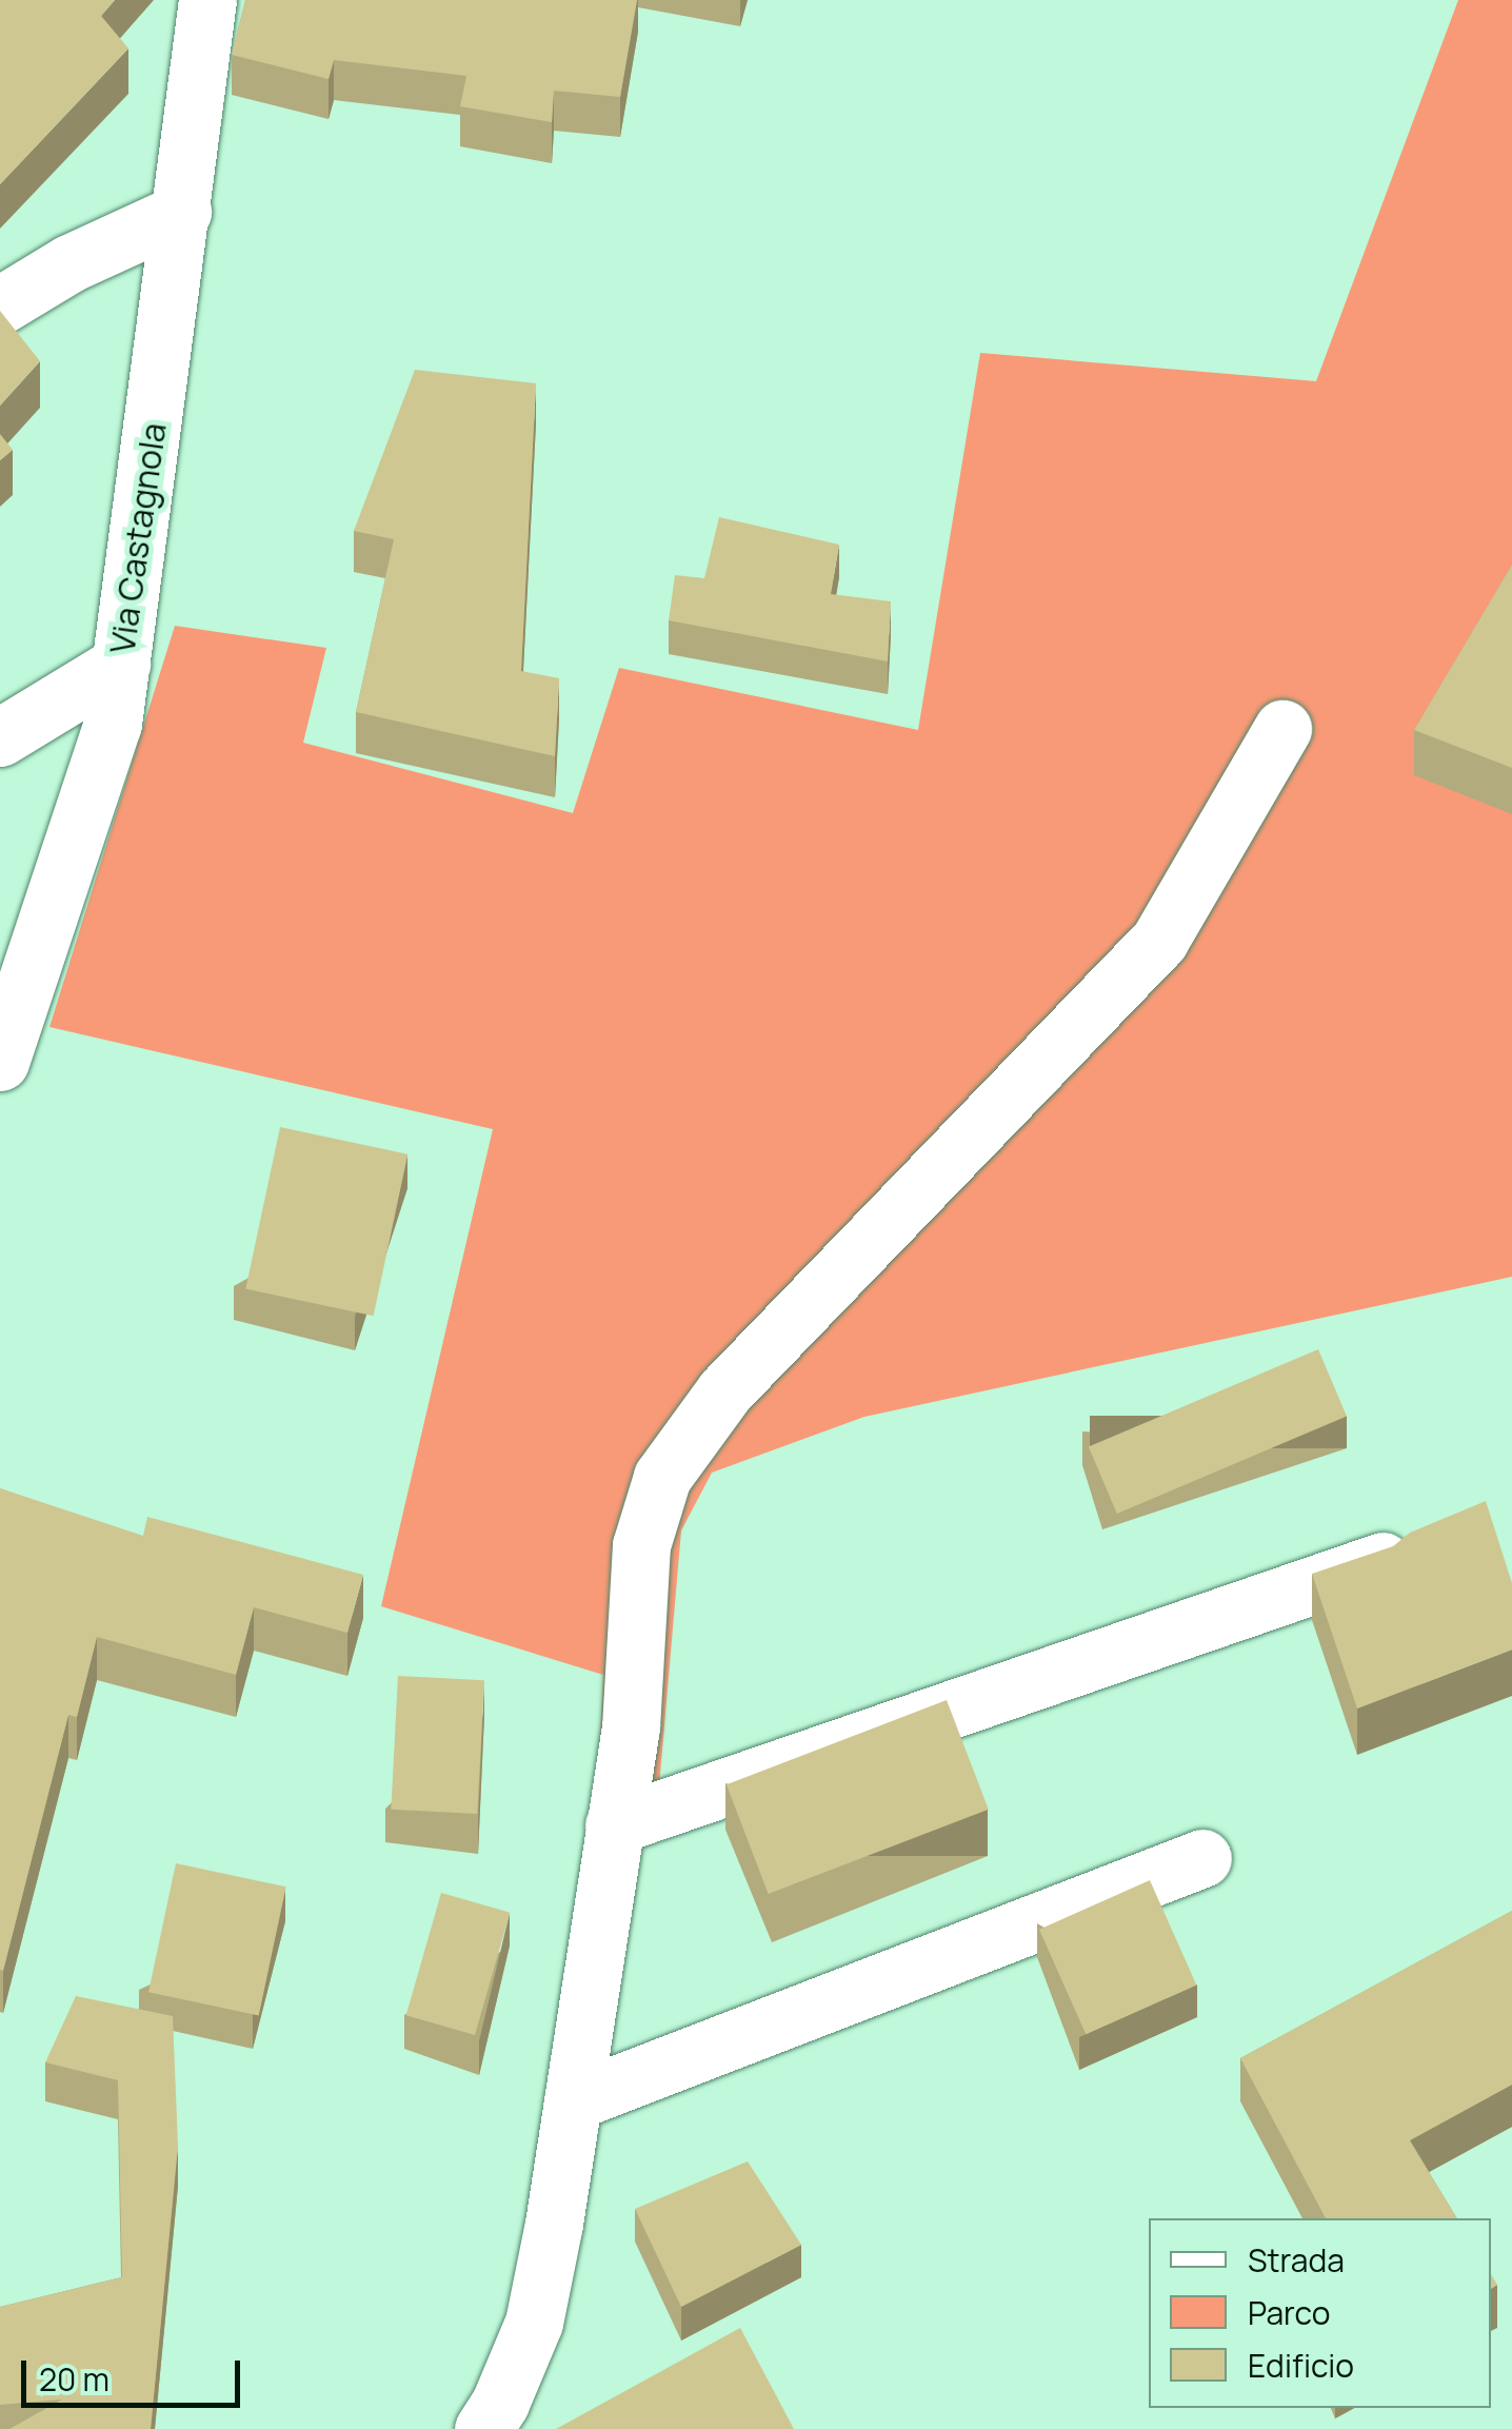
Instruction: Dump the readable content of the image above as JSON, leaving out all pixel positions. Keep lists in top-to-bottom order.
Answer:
{
  "streets": {
    "street": ["Via Castagnola"]
  },
  "legend": ["Strada", "Parco", "Edificio"],
  "scale_bar": "20 m"
}
